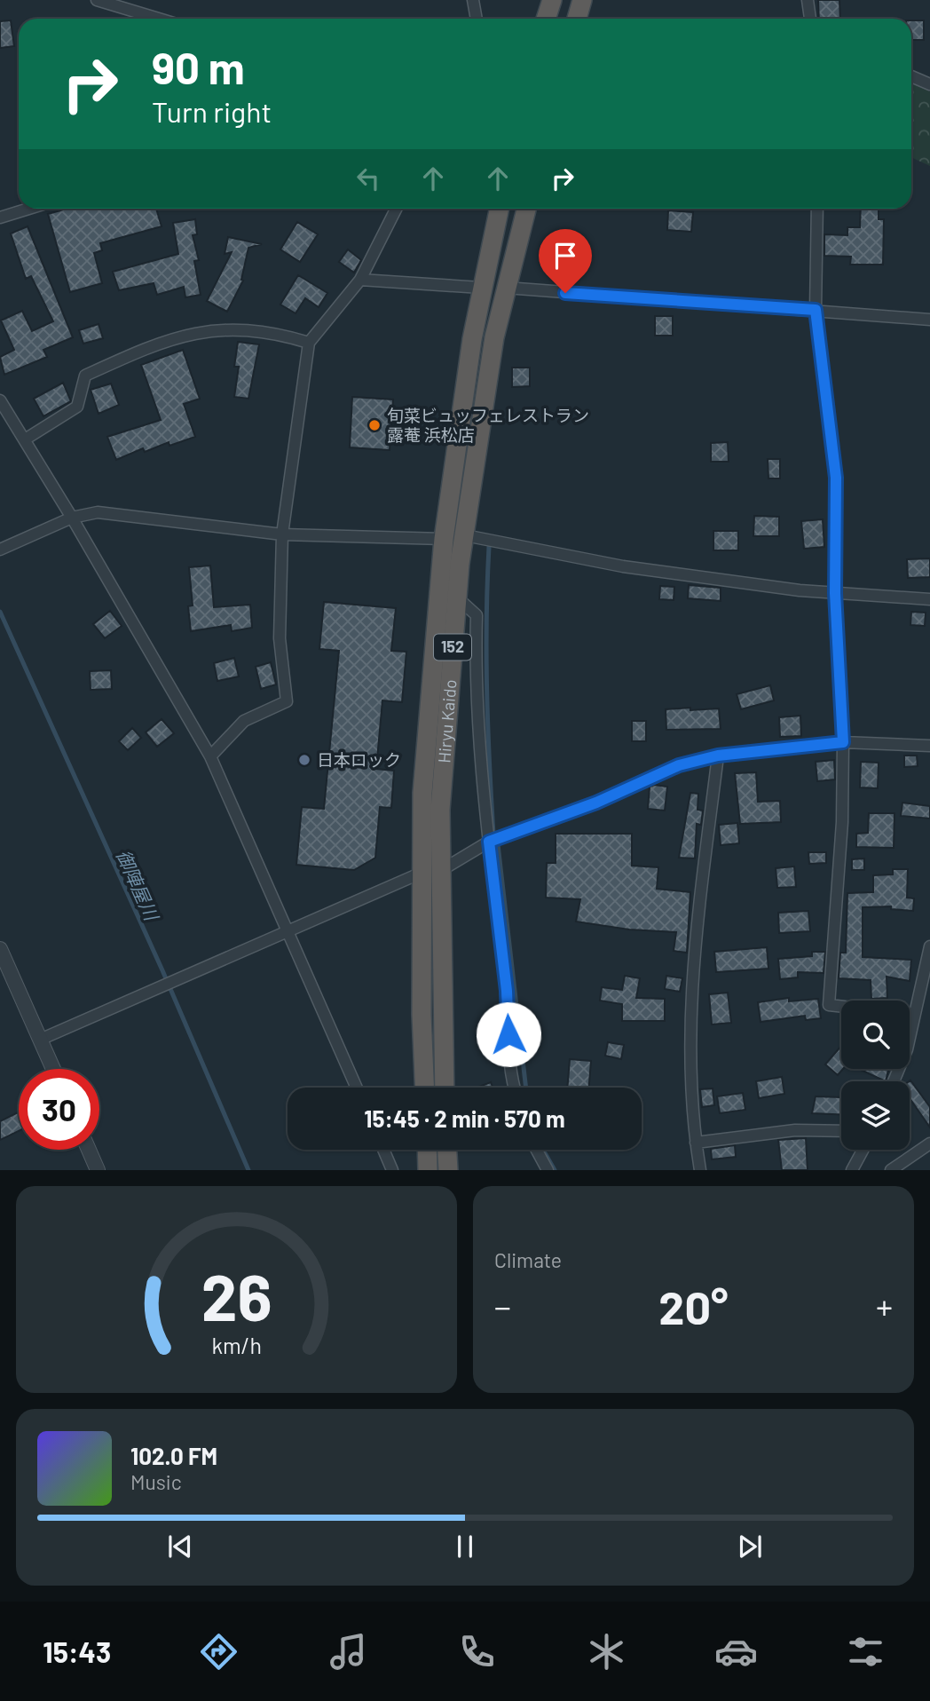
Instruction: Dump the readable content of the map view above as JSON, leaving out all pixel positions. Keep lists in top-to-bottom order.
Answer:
{
  "streets": {
    "highway": ["152", "Hiryu Kaido"]
  },
  "water": ["御陣屋川"],
  "places": ["旬菜ビュッフェレストラン 露菴 浜松店", "日本ロック"],
  "page": {
    "turn": ["90 m", "Turn right"],
    "limit": "30",
    "trip": "15:45 · 2 min · 570 m",
    "tile": "Climate",
    "heat": ["−", "20°", "+"],
    "song": ["102.0 FM", "Music"],
    "tabs": "15:43",
    "gauge": ["26", "km/h"]
  }
}
